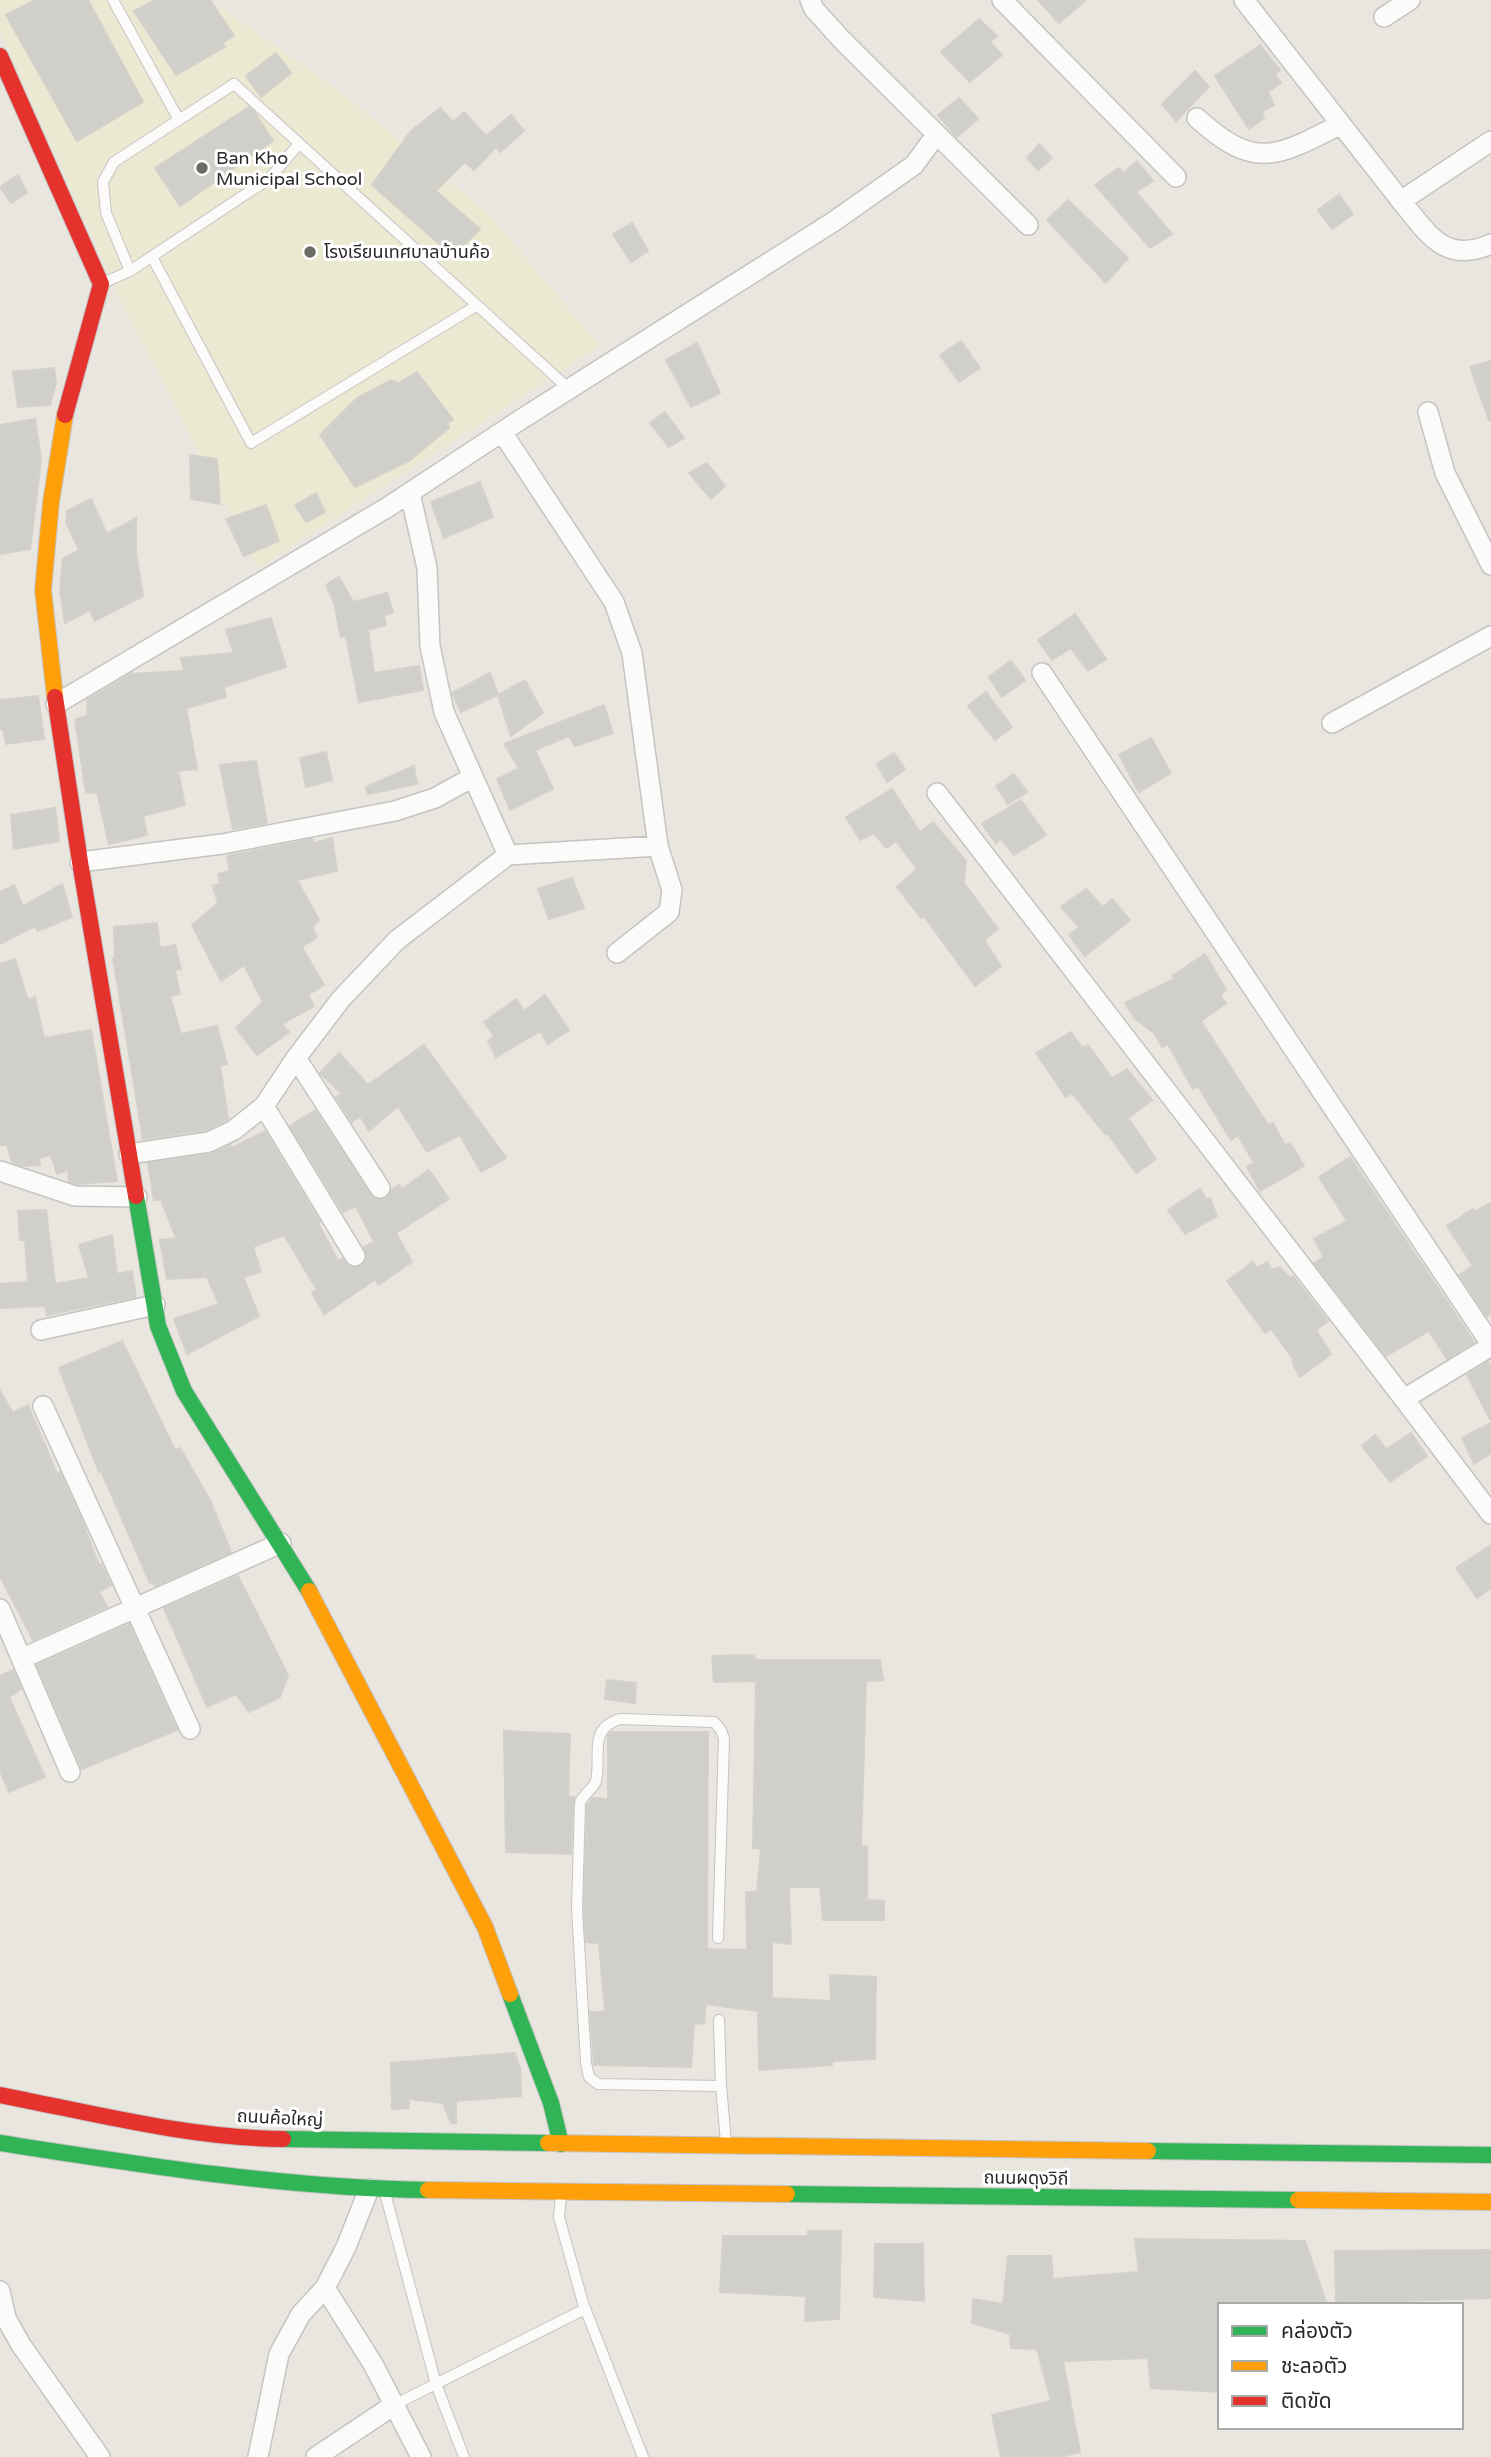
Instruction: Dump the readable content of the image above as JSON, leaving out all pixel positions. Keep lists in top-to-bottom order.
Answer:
{
  "streets": {
    "main road": ["ถนนค้อใหญ่", "ถนนผดุงวิถี"]
  },
  "crossings": [
    ["ถนนค้อใหญ่", "ถนนผดุงวิถี"]
  ],
  "places": ["Ban Kho Municipal School", "โรงเรียนเทศบาลบ้านค้อ"],
  "legend": ["คล่องตัว", "ชะลอตัว", "ติดขัด"]
}
